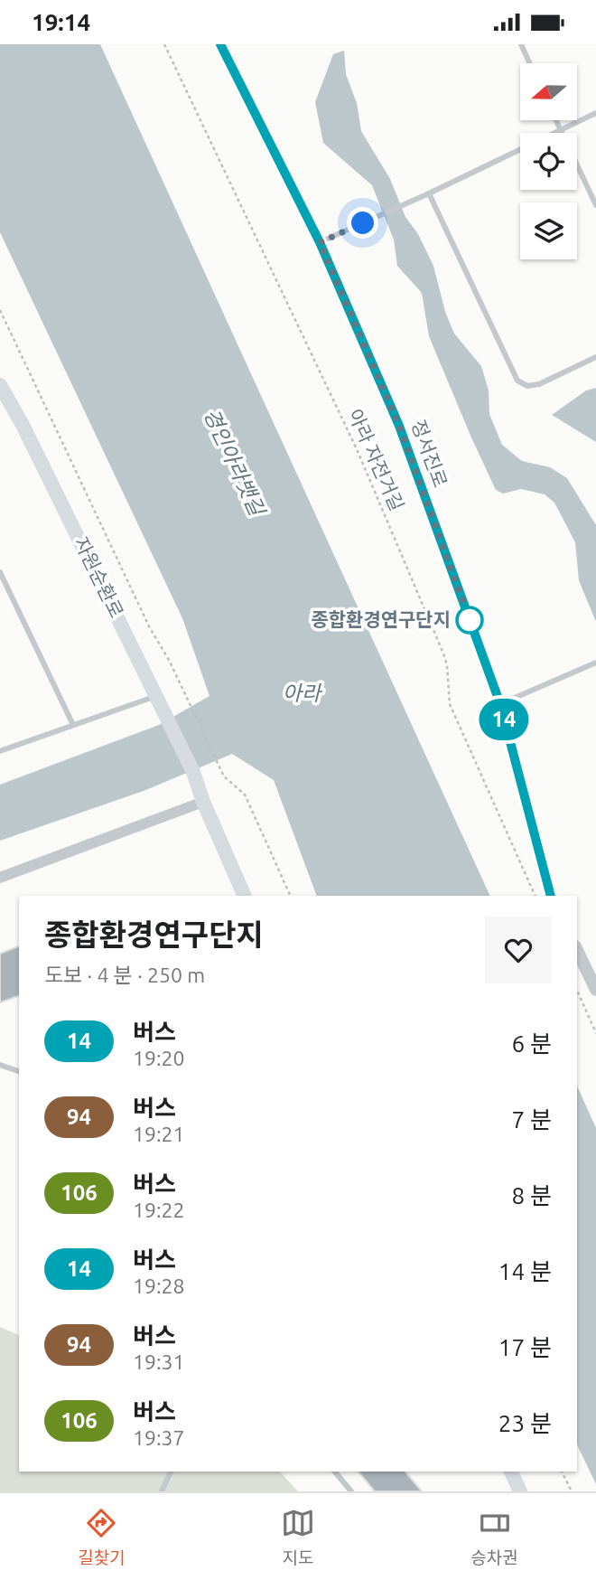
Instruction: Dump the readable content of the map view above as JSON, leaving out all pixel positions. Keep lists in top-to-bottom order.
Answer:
{
  "streets": {
    "main road": ["자원순환로"],
    "street": ["정서진로"],
    "path": ["아라 자전거길"]
  },
  "water": ["경인아라뱃길", "아라"],
  "places": ["종합환경연구단지"],
  "lines": ["bus line 14"],
  "north": "left",
  "page": {
    "status": "19:14",
    "on_map": "14",
    "heading": ["종합환경연구단지", "도보 · 4 분 · 250 m"],
    "list": [
      {
        "mark": "14",
        "name": "버스",
        "note": "19:20",
        "value": "6 분"
      },
      {
        "mark": "94",
        "name": "버스",
        "note": "19:21",
        "value": "7 분"
      },
      {
        "mark": "106",
        "name": "버스",
        "note": "19:22",
        "value": "8 분"
      },
      {
        "mark": "14",
        "name": "버스",
        "note": "19:28",
        "value": "14 분"
      },
      {
        "mark": "94",
        "name": "버스",
        "note": "19:31",
        "value": "17 분"
      },
      {
        "mark": "106",
        "name": "버스",
        "note": "19:37",
        "value": "23 분"
      }
    ],
    "tabs": ["길찾기", "지도", "승차권"]
  }
}
